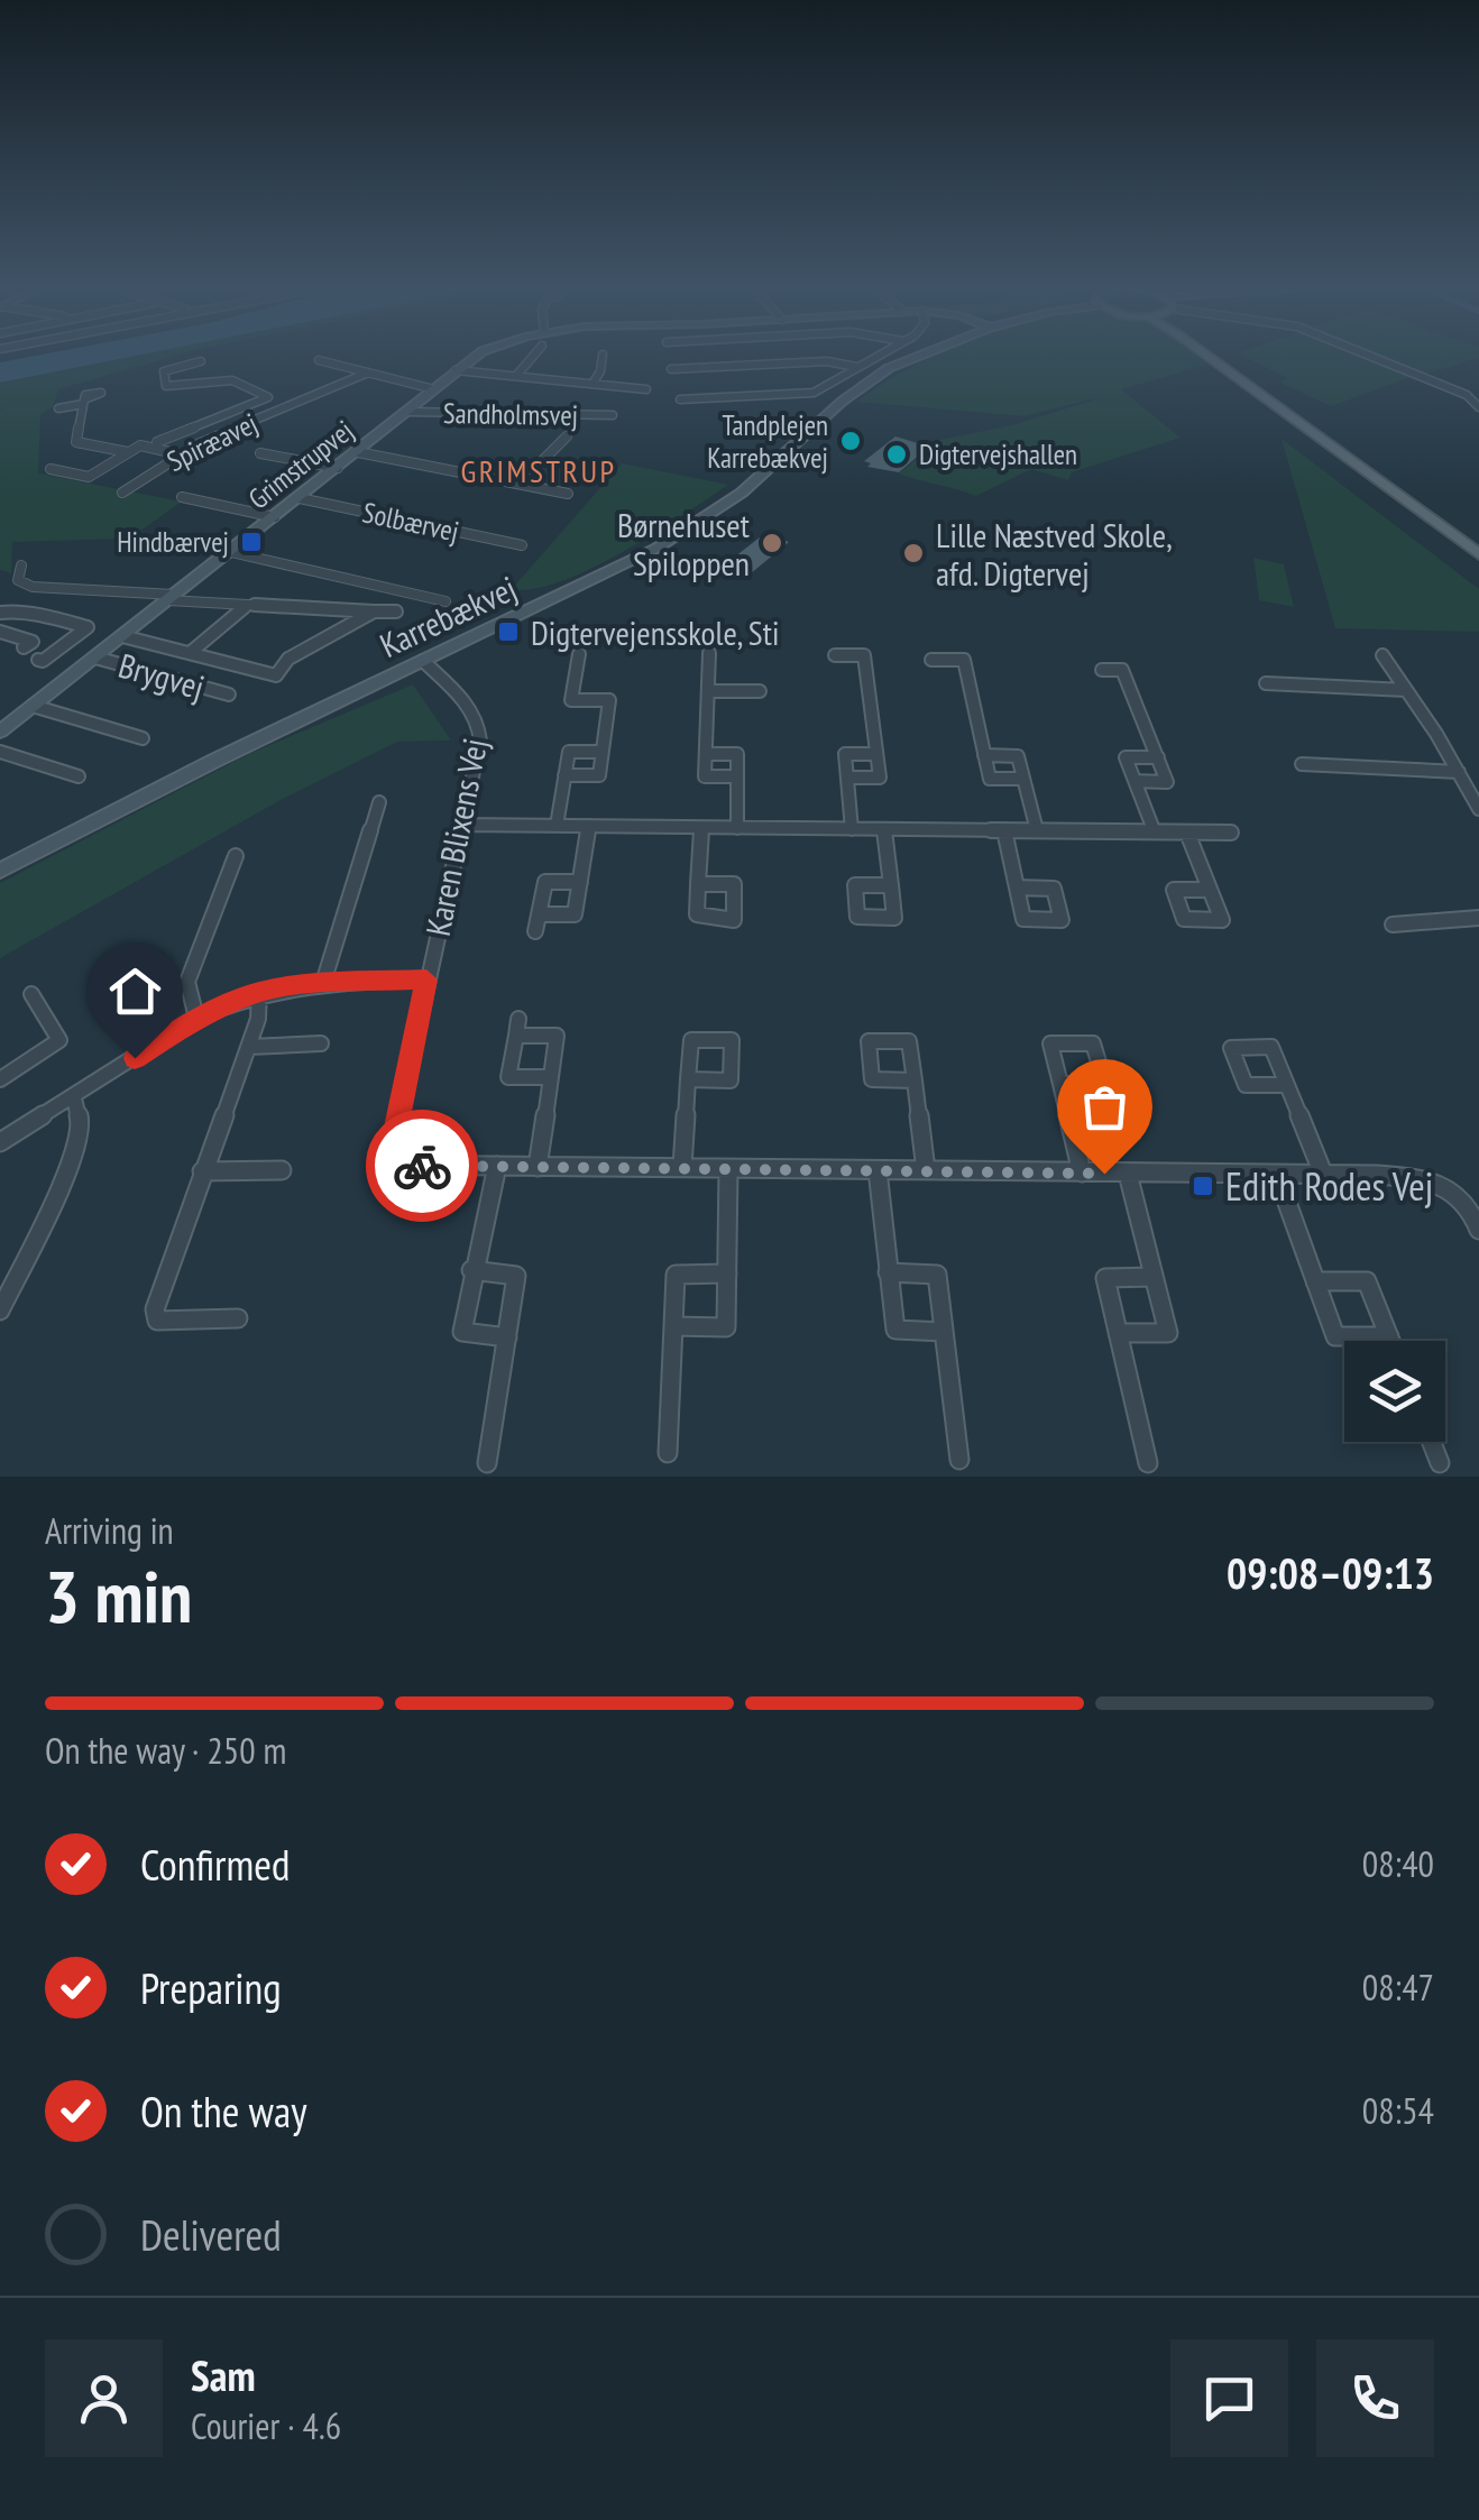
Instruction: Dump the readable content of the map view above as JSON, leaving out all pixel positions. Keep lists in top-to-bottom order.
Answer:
{
  "streets": {
    "street": [
      "Sandholmsvej",
      "Spiræavej",
      "Grimstrupvej",
      "Solbærvej",
      "Karrebækvej",
      "Brygvej",
      "Karen Blixens Vej"
    ]
  },
  "crossings": [
    ["Sandholmsvej", "Grimstrupvej"],
    ["Grimstrupvej", "Solbærvej"],
    ["Grimstrupvej", "Brygvej"],
    ["Karrebækvej", "Karen Blixens Vej"]
  ],
  "districts": ["GRIMSTRUP"],
  "places": {
    "other": [
      "Tandplejen Karrebækvej",
      "Digtervejshallen",
      "Børnehuset Spiloppen",
      "Lille Næstved Skole, afd. Digtervej"
    ],
    "transit": ["Hindbærvej", "Digtervejensskole, Sti", "Edith Rodes Vej"]
  },
  "page": {
    "heading": ["3 min", "Arriving in", "09:08–09:13"],
    "panel": ["Sam", "Courier · 4.6"],
    "bar": "On the way · 250 m",
    "list": [
      ["Confirmed", "08:40"],
      ["Preparing", "08:47"],
      ["On the way", "08:54"],
      "Delivered"
    ]
  }
}
